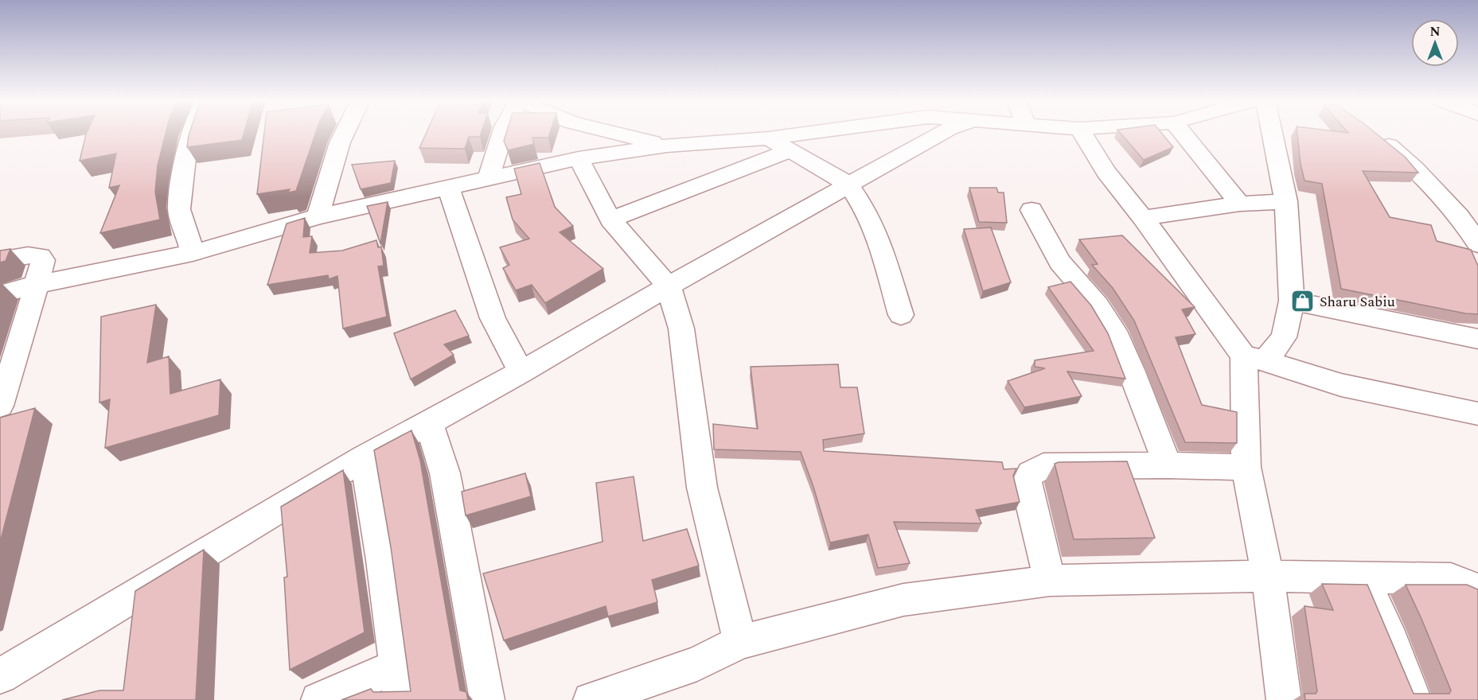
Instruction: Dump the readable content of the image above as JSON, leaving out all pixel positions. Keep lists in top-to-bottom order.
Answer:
{
  "places": {
    "shop": ["Sharu Sabiu"]
  },
  "north": "top"
}
